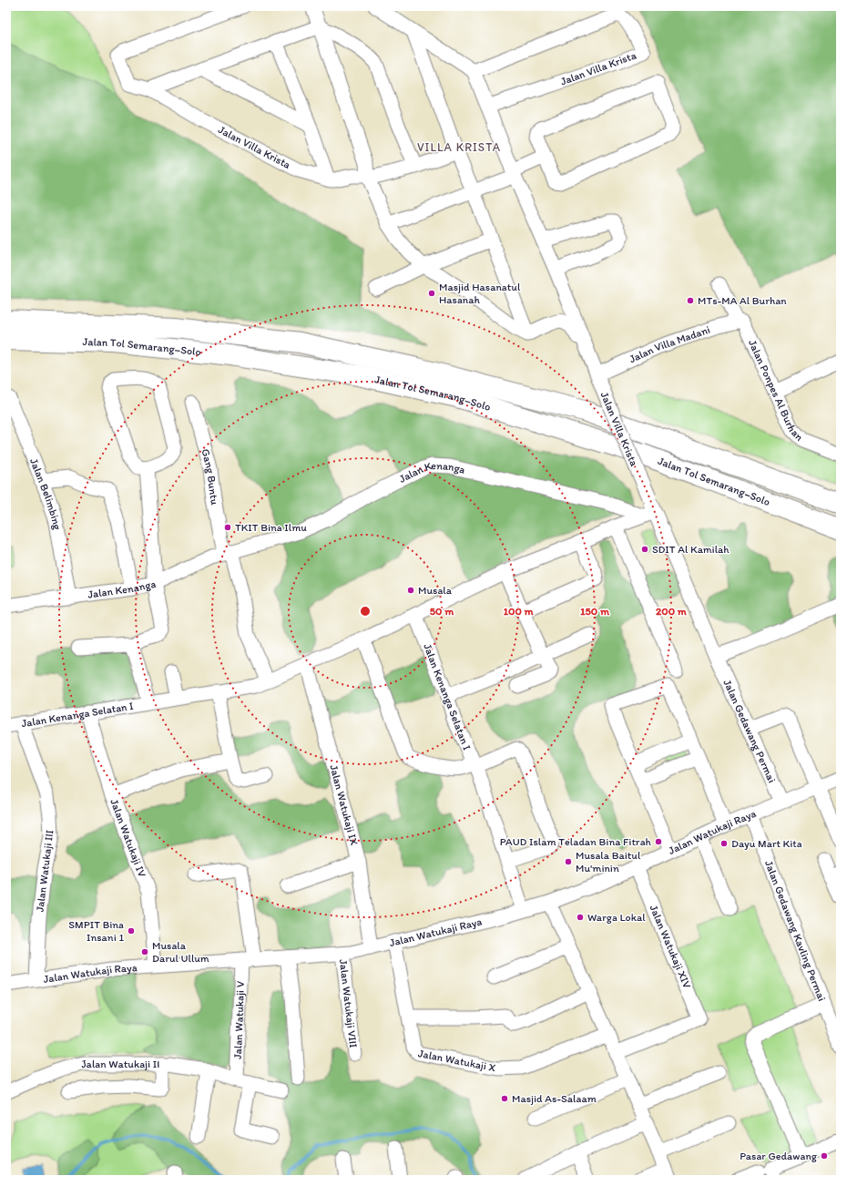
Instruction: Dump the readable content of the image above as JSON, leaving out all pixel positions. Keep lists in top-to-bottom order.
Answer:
{
  "streets": {
    "highway": ["Jalan Tol Semarang–Solo"],
    "street": [
      "Jalan Villa Krista",
      "Jalan Villa Madani",
      "Jalan Ponpes Al Burhan",
      "Jalan Kenanga",
      "Gang Buntu",
      "Jalan Belimbing",
      "Jalan Kenanga Selatan I",
      "Jalan Gedawang Permai",
      "Jalan Watukaji IX",
      "Jalan Watukaji Raya",
      "Jalan Watukaji IV",
      "Jalan Watukaji III",
      "Jalan Gedawang Kavling Permai",
      "Jalan Watukaji XIV",
      "Jalan Watukaji VIII",
      "Jalan Watukaji V",
      "Jalan Watukaji X",
      "Jalan Watukaji II"
    ]
  },
  "crossings": [
    ["Jalan Villa Krista", "Jalan Villa Madani"],
    ["Jalan Villa Krista", "Jalan Kenanga Selatan I"],
    ["Jalan Villa Madani", "Jalan Ponpes Al Burhan"],
    ["Jalan Kenanga", "Gang Buntu"],
    ["Jalan Kenanga", "Jalan Belimbing"],
    ["Jalan Kenanga", "Jalan Kenanga Selatan I"],
    ["Jalan Kenanga Selatan I", "Jalan Watukaji IX"],
    ["Jalan Kenanga Selatan I", "Jalan Watukaji IV"],
    ["Jalan Kenanga Selatan I", "Jalan Watukaji III"],
    ["Jalan Gedawang Permai", "Jalan Watukaji Raya"],
    ["Jalan Watukaji IX", "Jalan Watukaji Raya"],
    ["Jalan Watukaji Raya", "Jalan Watukaji IV"],
    ["Jalan Watukaji Raya", "Jalan Watukaji III"],
    ["Jalan Watukaji Raya", "Jalan Gedawang Kavling Permai"],
    ["Jalan Watukaji Raya", "Jalan Watukaji XIV"],
    ["Jalan Watukaji Raya", "Jalan Watukaji VIII"],
    ["Jalan Watukaji Raya", "Jalan Watukaji V"],
    ["Jalan Watukaji Raya", "Jalan Watukaji X"],
    ["Jalan Watukaji V", "Jalan Watukaji II"]
  ],
  "districts": ["VILLA KRISTA"],
  "places": [
    "Masjid Hasanatul Hasanah",
    "MTs-MA Al Burhan",
    "TKIT Bina Ilmu",
    "SDIT Al Kamilah",
    "Musala",
    "PAUD Islam Teladan Bina Fitrah",
    "Dayu Mart Kita",
    "Musala Baitul Mu'minin",
    "Warga Lokal",
    "SMPIT Bina Insani 1",
    "Musala Darul Ullum",
    "Masjid As-Salaam",
    "Pasar Gedawang"
  ],
  "rings": [
    "50 m",
    "100 m",
    "150 m",
    "200 m"
  ]
}
